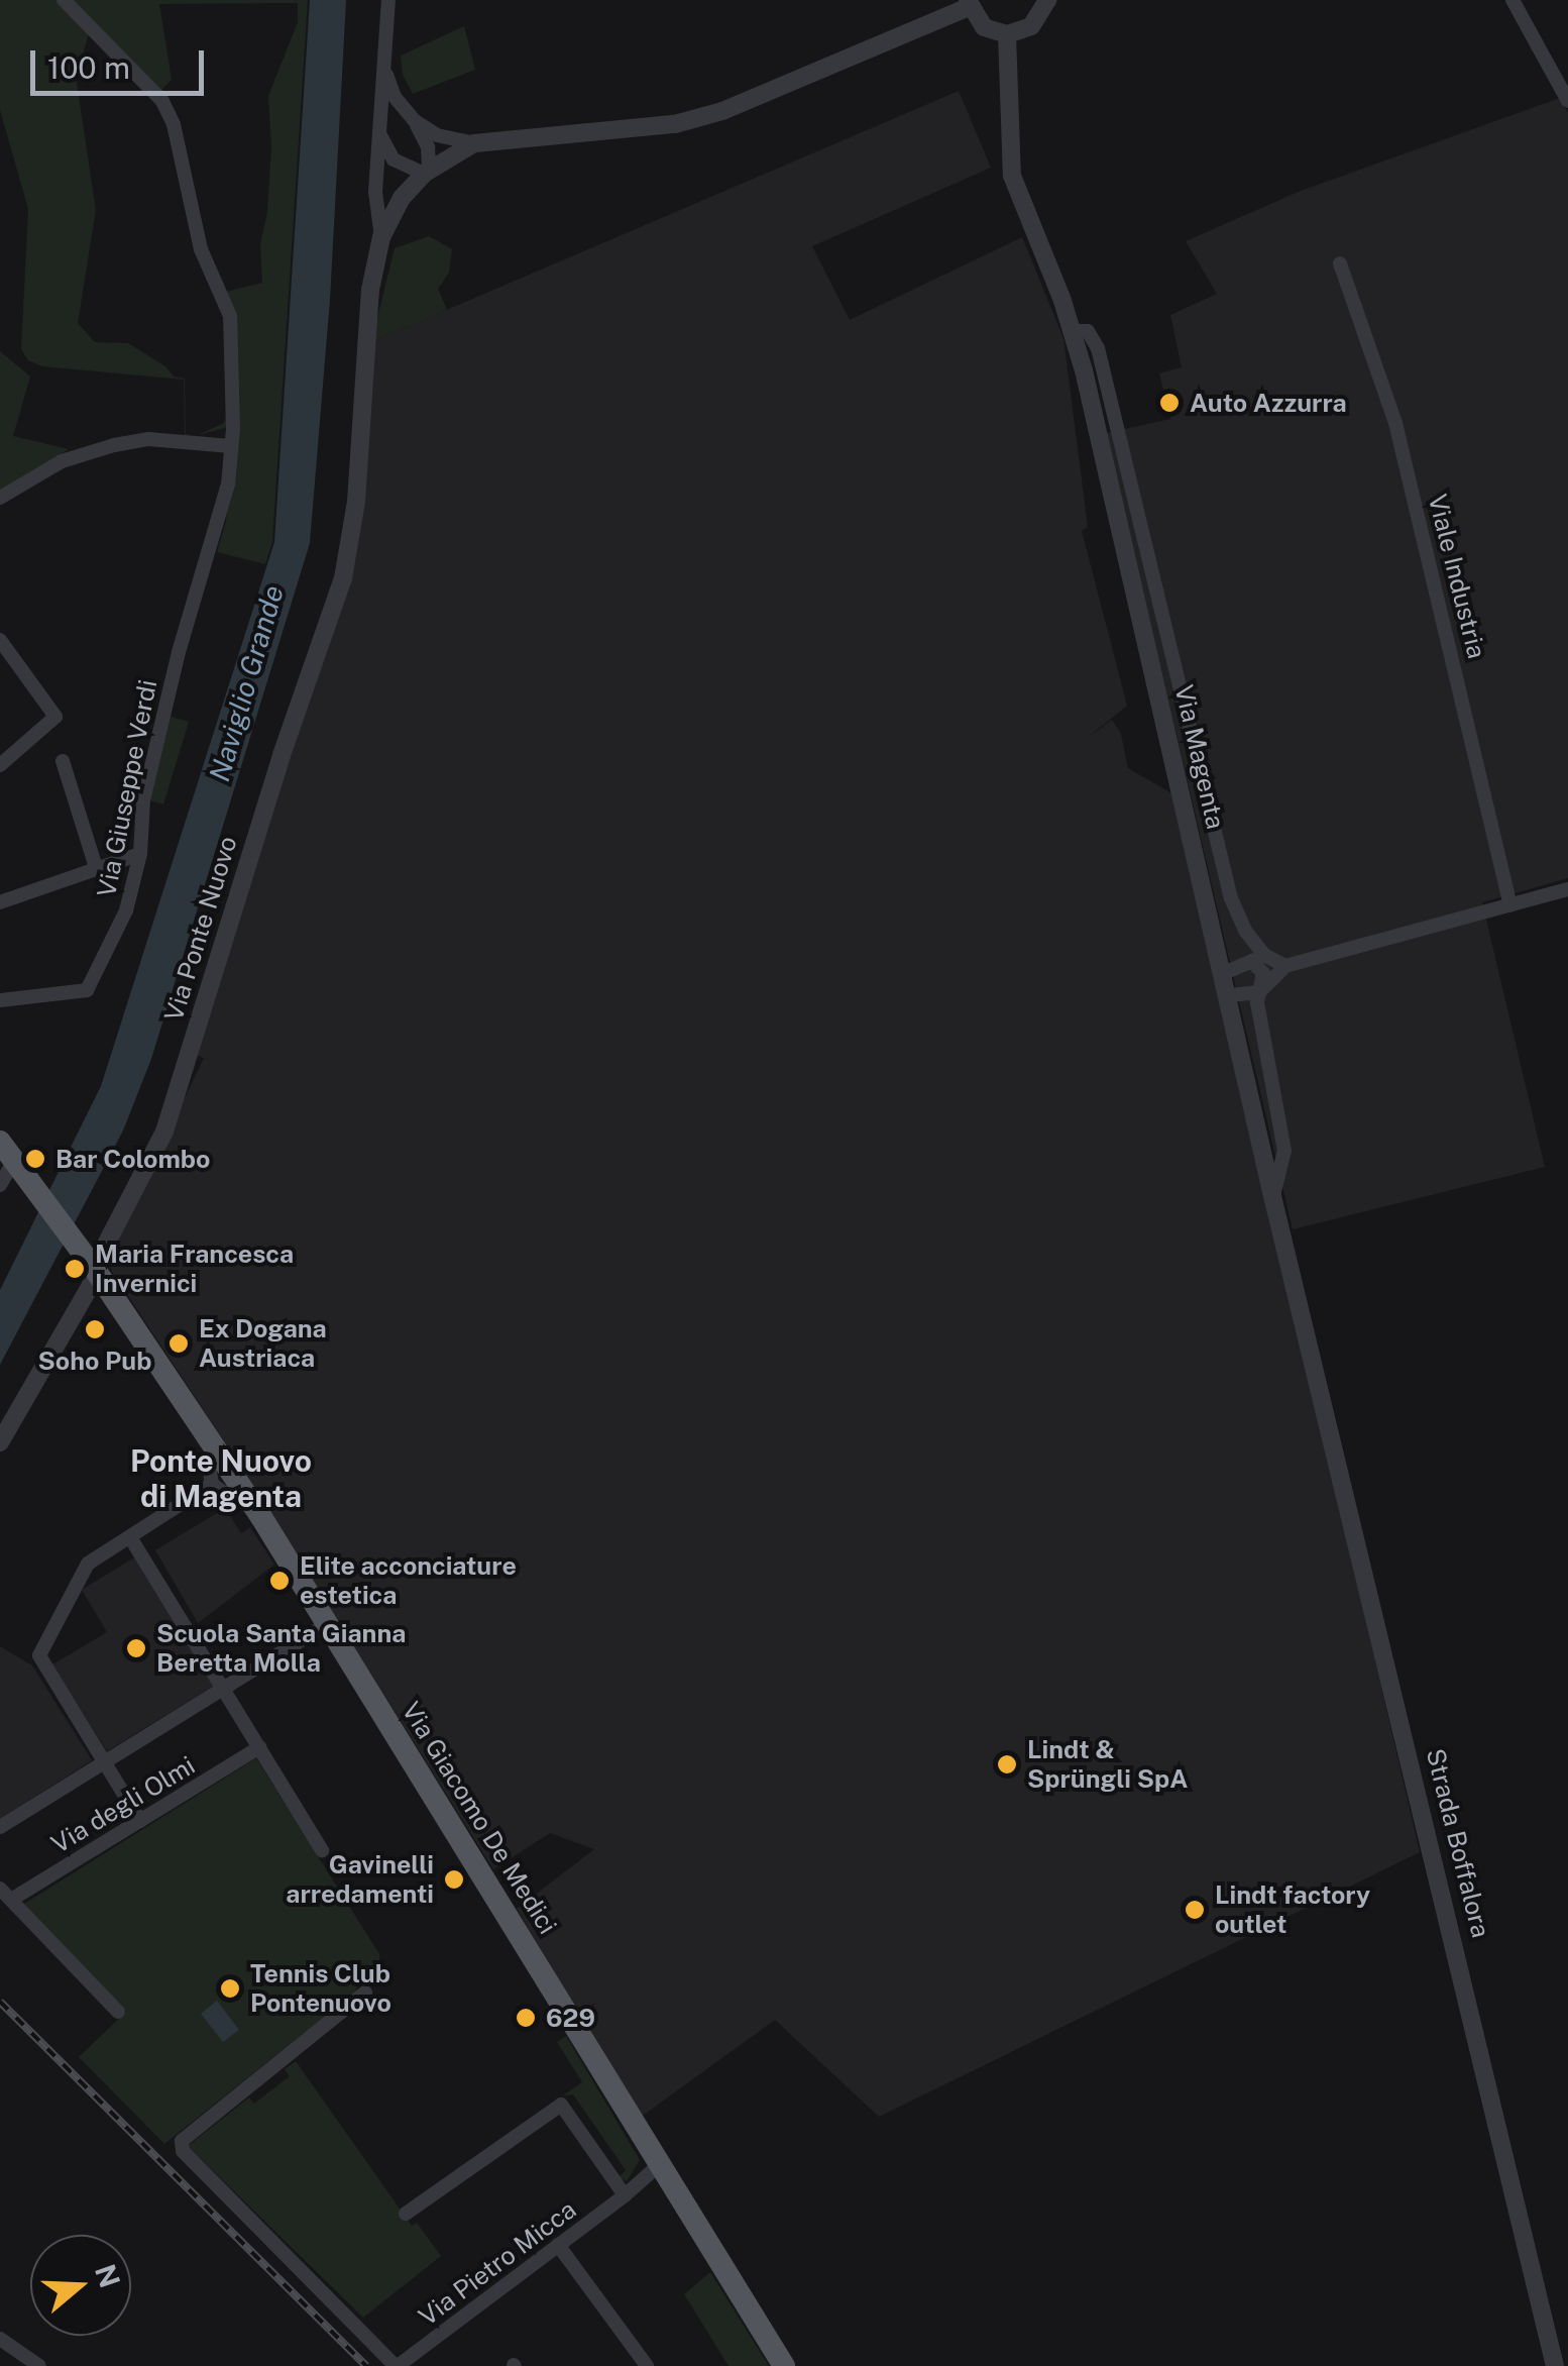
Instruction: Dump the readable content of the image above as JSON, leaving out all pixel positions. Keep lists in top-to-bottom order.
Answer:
{
  "streets": {
    "main road": ["Via Giacomo De Medici"],
    "street": [
      "Viale Industria",
      "Via Magenta",
      "Via Giuseppe Verdi",
      "Via Ponte Nuovo",
      "Via degli Olmi",
      "Strada Boffalora",
      "Via Pietro Micca"
    ]
  },
  "crossings": [
    ["Via Magenta", "Strada Boffalora"],
    ["Via Ponte Nuovo", "Via Giacomo De Medici"],
    ["Via degli Olmi", "Via Giacomo De Medici"],
    ["Via Giacomo De Medici", "Via Pietro Micca"]
  ],
  "districts": ["Ponte Nuovo di Magenta"],
  "water": ["Naviglio Grande"],
  "places": [
    "Auto Azzurra",
    "Bar Colombo",
    "Maria Francesca Invernici",
    "Soho Pub",
    "Ex Dogana Austriaca",
    "Elite acconciature estetica",
    "Scuola Santa Gianna Beretta Molla",
    "Lindt & Sprüngli SpA",
    "Gavinelli arredamenti",
    "Lindt factory outlet",
    "Tennis Club Pontenuovo",
    "629"
  ],
  "scale_bar": "100 m",
  "north": "right"
}
